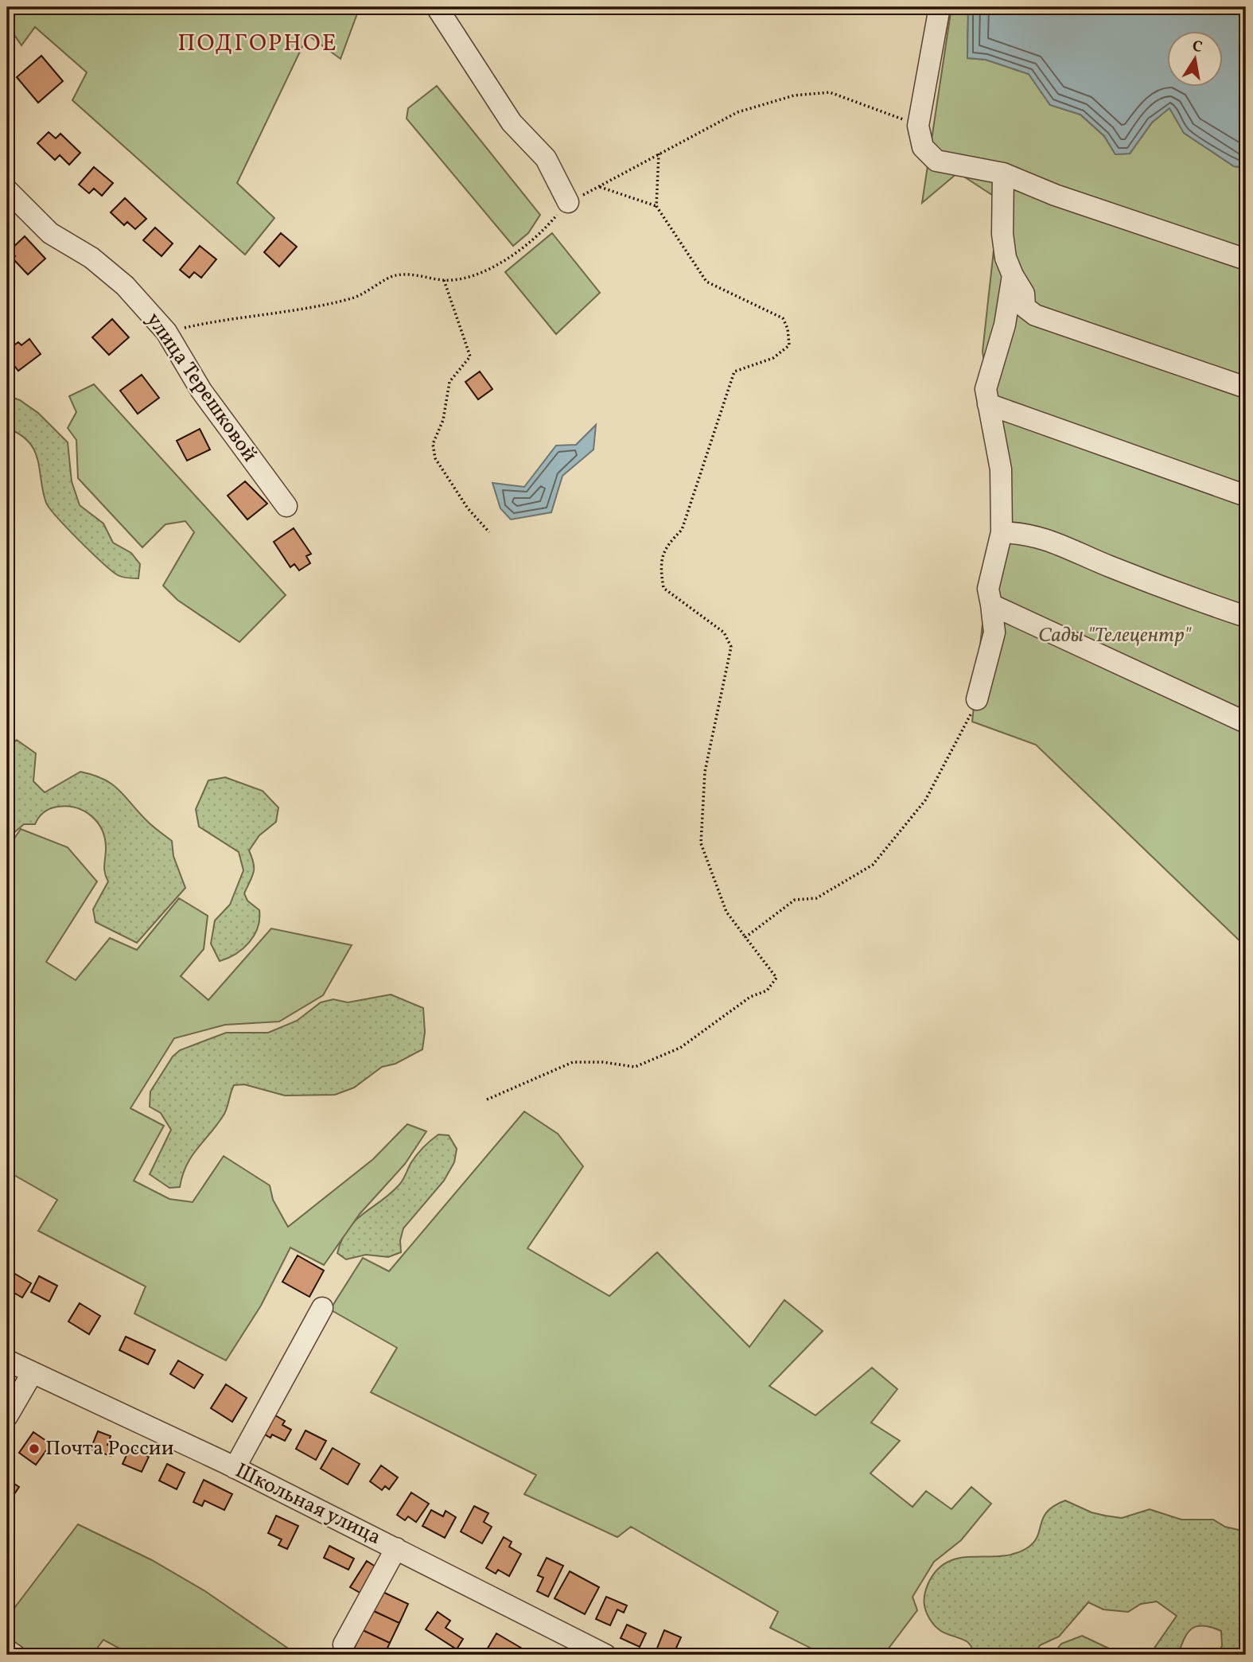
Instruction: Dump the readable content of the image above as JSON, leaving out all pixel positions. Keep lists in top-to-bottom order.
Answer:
{
  "streets": {
    "street": ["улица Терешковой", "Школьная улица"]
  },
  "districts": ["ПОДГОРНОЕ"],
  "parks": ["Сады \"Телецентр\""],
  "places": ["Почта России"],
  "north": "top"
}
